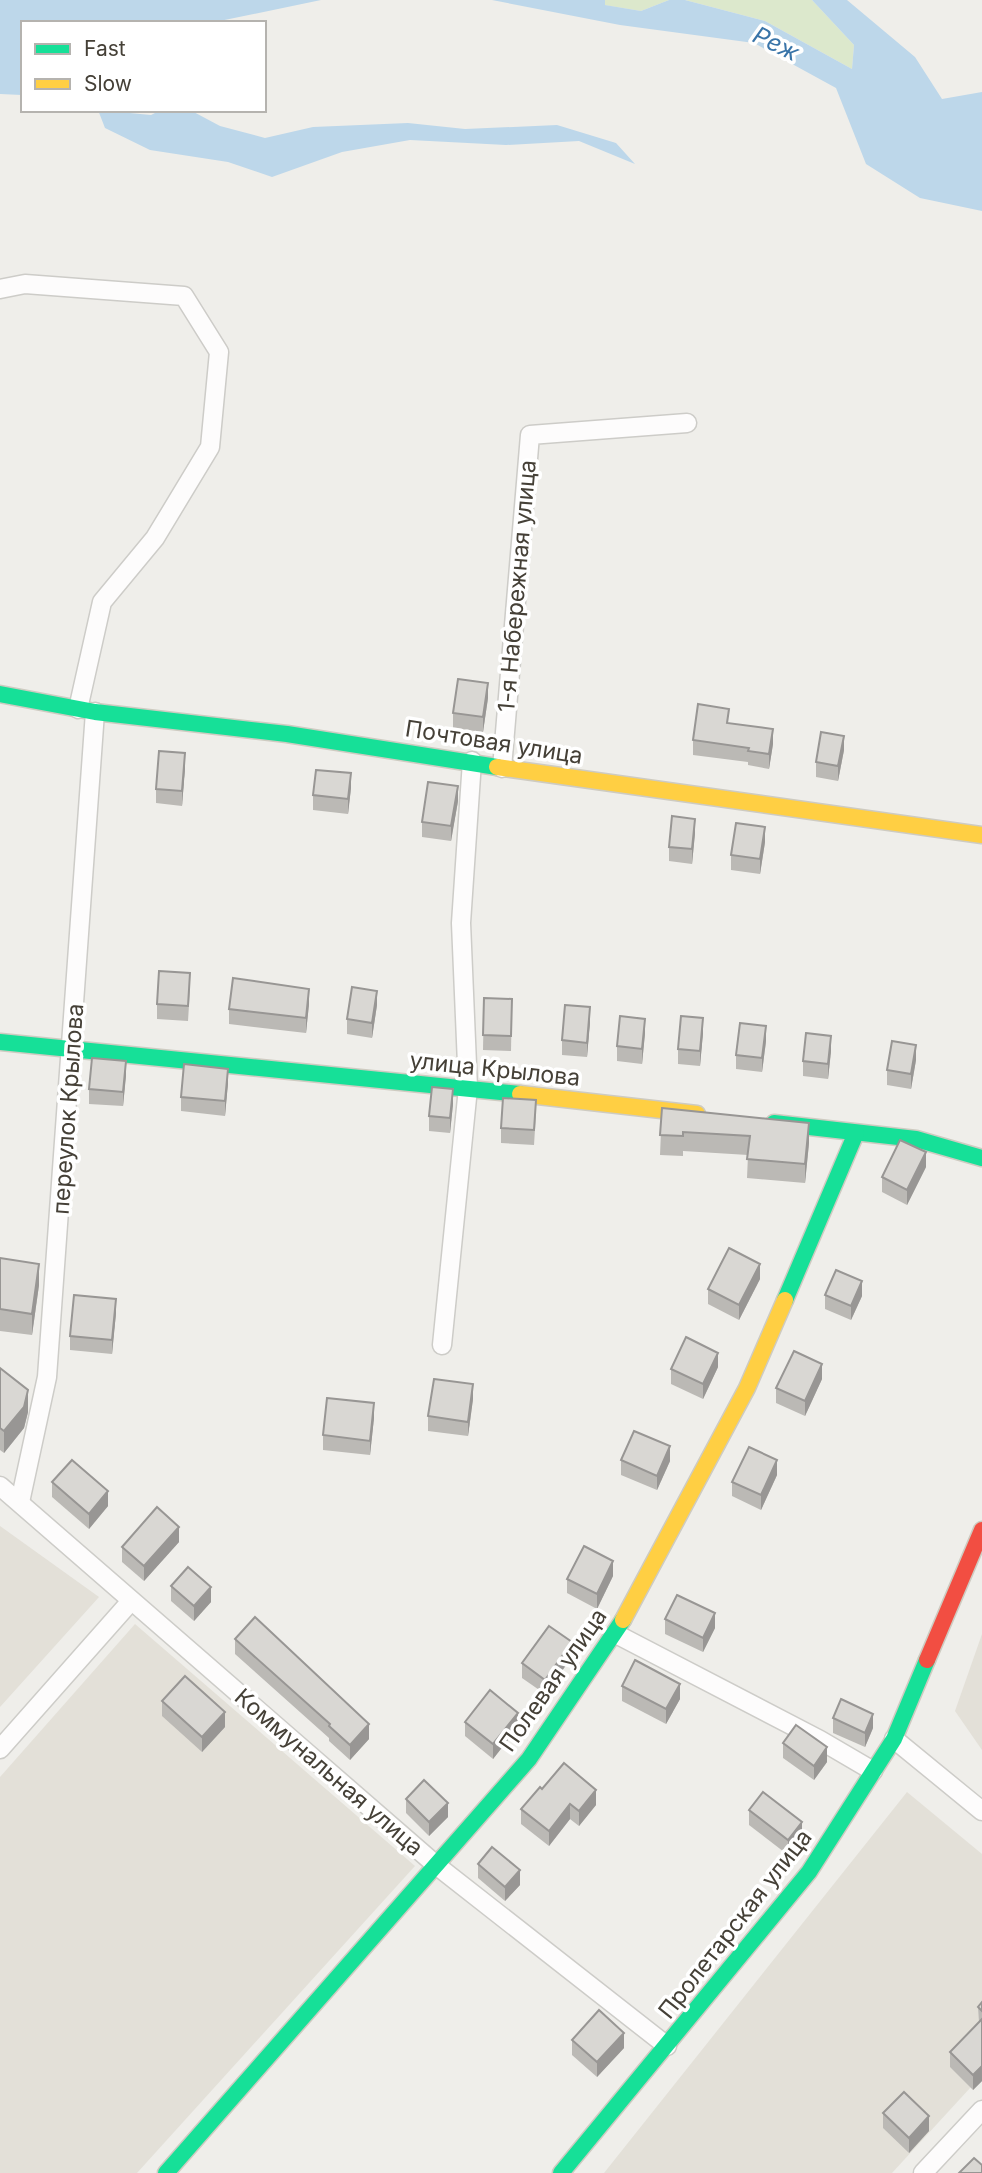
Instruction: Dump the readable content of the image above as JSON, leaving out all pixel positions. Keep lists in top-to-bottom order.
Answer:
{
  "streets": {
    "street": [
      "1-я Набережная улица",
      "Почтовая улица",
      "улица Крылова",
      "переулок Крылова",
      "Полевая улица",
      "Коммунальная улица",
      "Пролетарская улица"
    ]
  },
  "crossings": [
    ["1-я Набережная улица", "Почтовая улица"],
    ["Почтовая улица", "переулок Крылова"],
    ["улица Крылова", "переулок Крылова"],
    ["переулок Крылова", "Коммунальная улица"],
    ["Полевая улица", "Коммунальная улица"],
    ["Коммунальная улица", "Пролетарская улица"]
  ],
  "water": ["Реж"],
  "legend": ["Fast", "Slow"]
}
